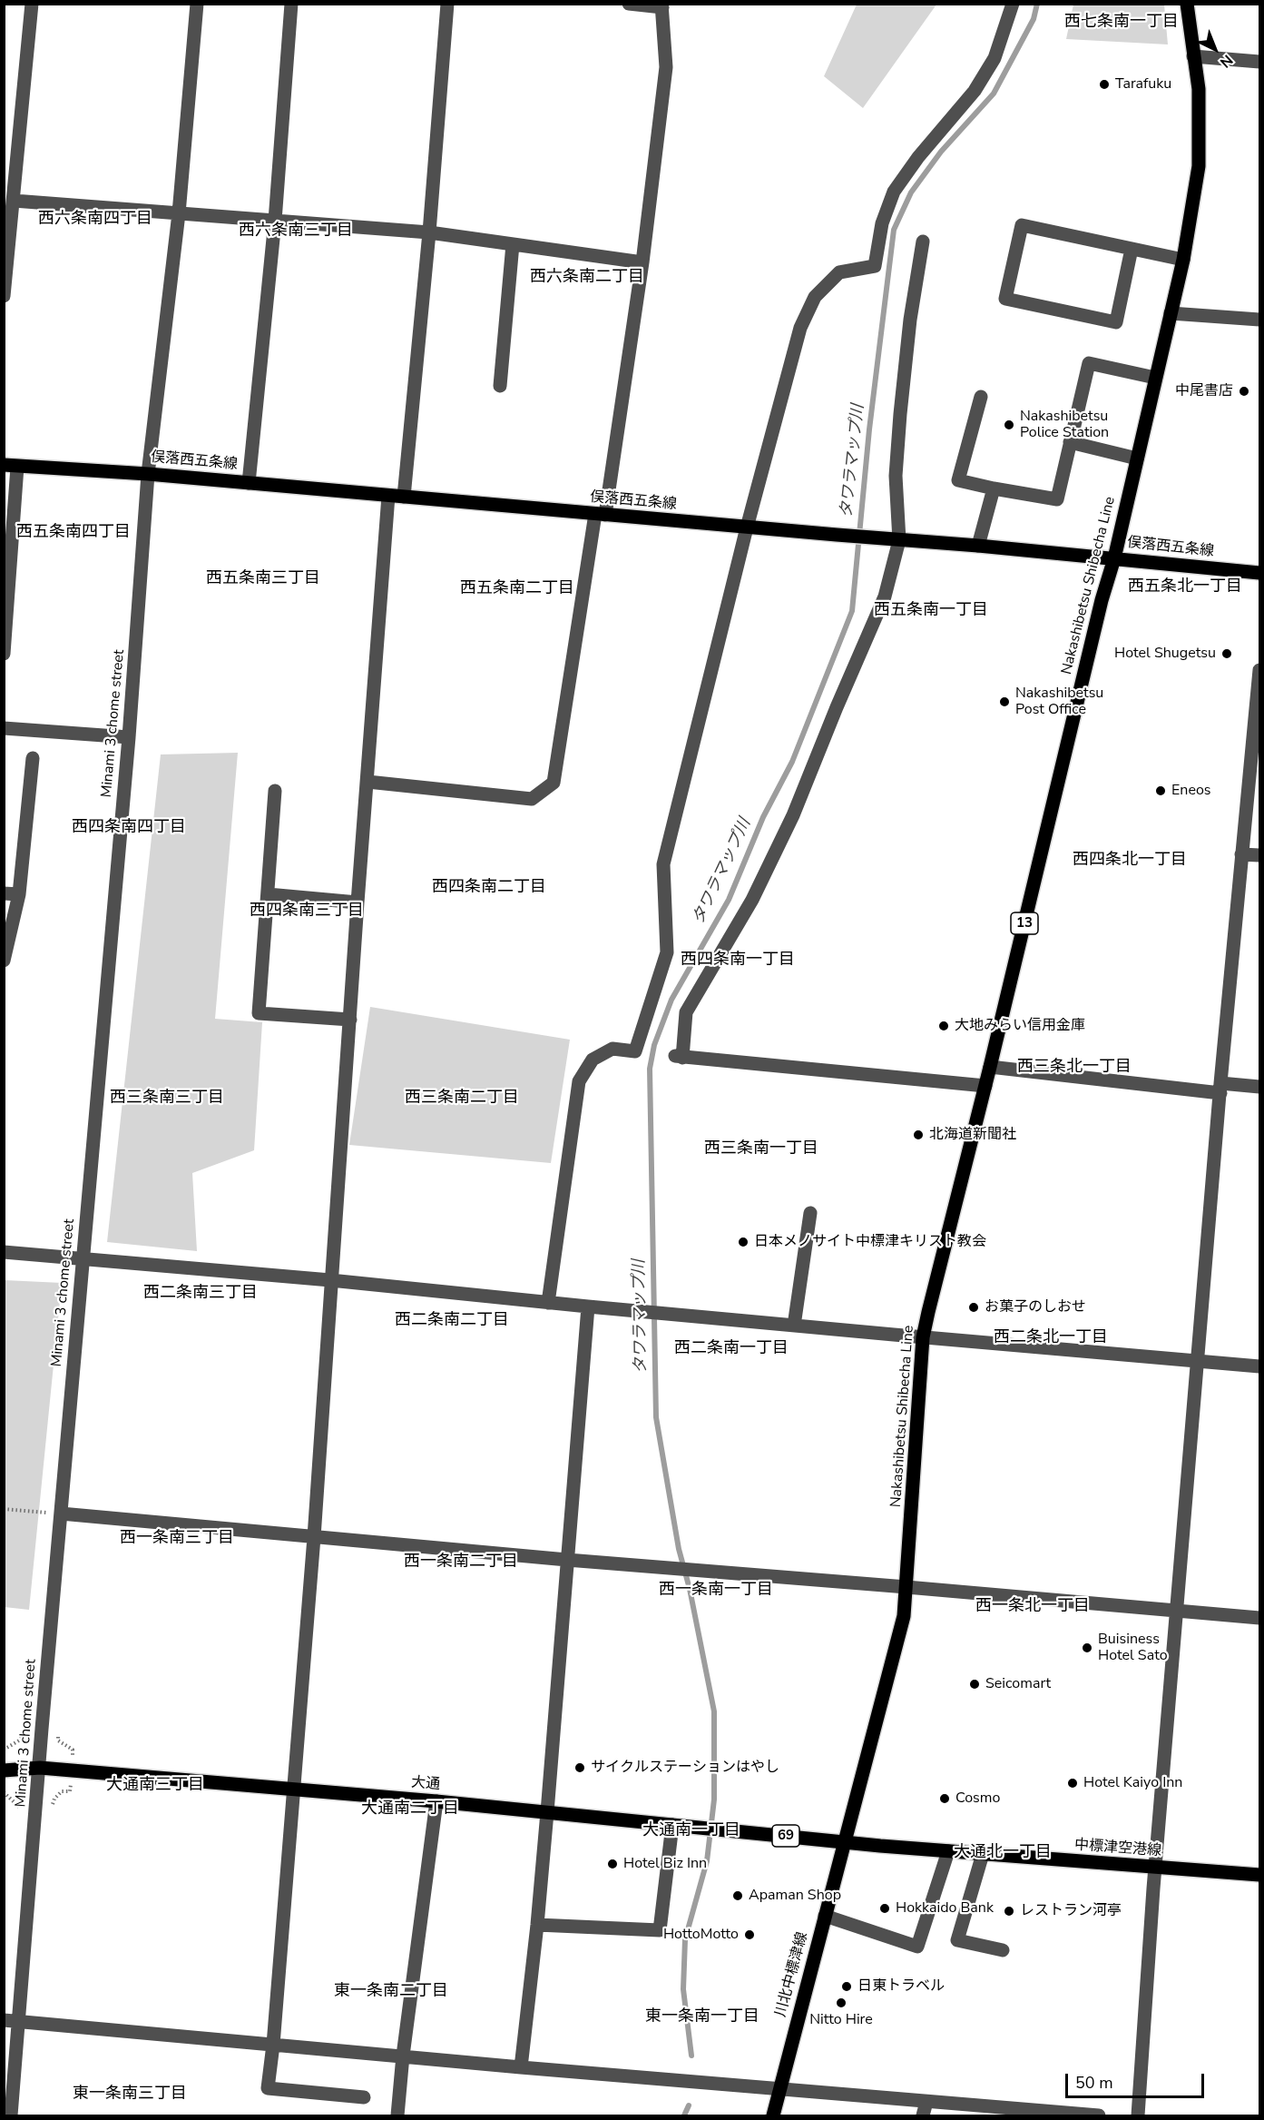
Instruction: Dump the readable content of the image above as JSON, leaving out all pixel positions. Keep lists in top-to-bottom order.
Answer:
{
  "streets": {
    "main road": [
      "俣落西五条線",
      "Nakashibetsu Shibecha Line",
      "13",
      "大通",
      "69",
      "中標津空港線",
      "川北中標津線"
    ],
    "street": ["Minami 3 chome street"]
  },
  "crossings": [
    ["俣落西五条線", "Nakashibetsu Shibecha Line"],
    ["俣落西五条線", "Minami 3 chome street"],
    ["Nakashibetsu Shibecha Line", "大通"],
    ["Nakashibetsu Shibecha Line", "中標津空港線"],
    ["Nakashibetsu Shibecha Line", "川北中標津線"],
    ["Minami 3 chome street", "大通"],
    ["大通", "中標津空港線"],
    ["大通", "川北中標津線"],
    ["中標津空港線", "川北中標津線"]
  ],
  "districts": [
    "西七条南一丁目",
    "西六条南四丁目",
    "西六条南三丁目",
    "西六条南二丁目",
    "西五条南四丁目",
    "西五条南三丁目",
    "西五条北一丁目",
    "西五条南二丁目",
    "西五条南一丁目",
    "西四条南四丁目",
    "西四条北一丁目",
    "西四条南二丁目",
    "西四条南三丁目",
    "西四条南一丁目",
    "西三条北一丁目",
    "西三条南三丁目",
    "西三条南二丁目",
    "西三条南一丁目",
    "西二条南三丁目",
    "西二条南二丁目",
    "西二条北一丁目",
    "西二条南一丁目",
    "西一条南三丁目",
    "西一条南二丁目",
    "西一条南一丁目",
    "西一条北一丁目",
    "大通南三丁目",
    "大通南二丁目",
    "大通南一丁目",
    "大通北一丁目",
    "東一条南二丁目",
    "東一条南一丁目",
    "東一条南三丁目"
  ],
  "water": ["タワラマップ川"],
  "places": [
    "Tarafuku",
    "中尾書店",
    "Nakashibetsu Police Station",
    "Hotel Shugetsu",
    "Nakashibetsu Post Office",
    "Eneos",
    "大地みらい信用金庫",
    "北海道新聞社",
    "日本メノサイト中標津キリスト教会",
    "お菓子のしおせ",
    "Buisiness Hotel Sato",
    "Seicomart",
    "サイクルステーションはやし",
    "Hotel Kaiyo Inn",
    "Cosmo",
    "Hotel Biz Inn",
    "Apaman Shop",
    "Hokkaido Bank",
    "レストラン河亭",
    "HottoMotto",
    "日東トラベル",
    "Nitto Hire"
  ],
  "scale_bar": "50 m",
  "north": "bottom right"
}
